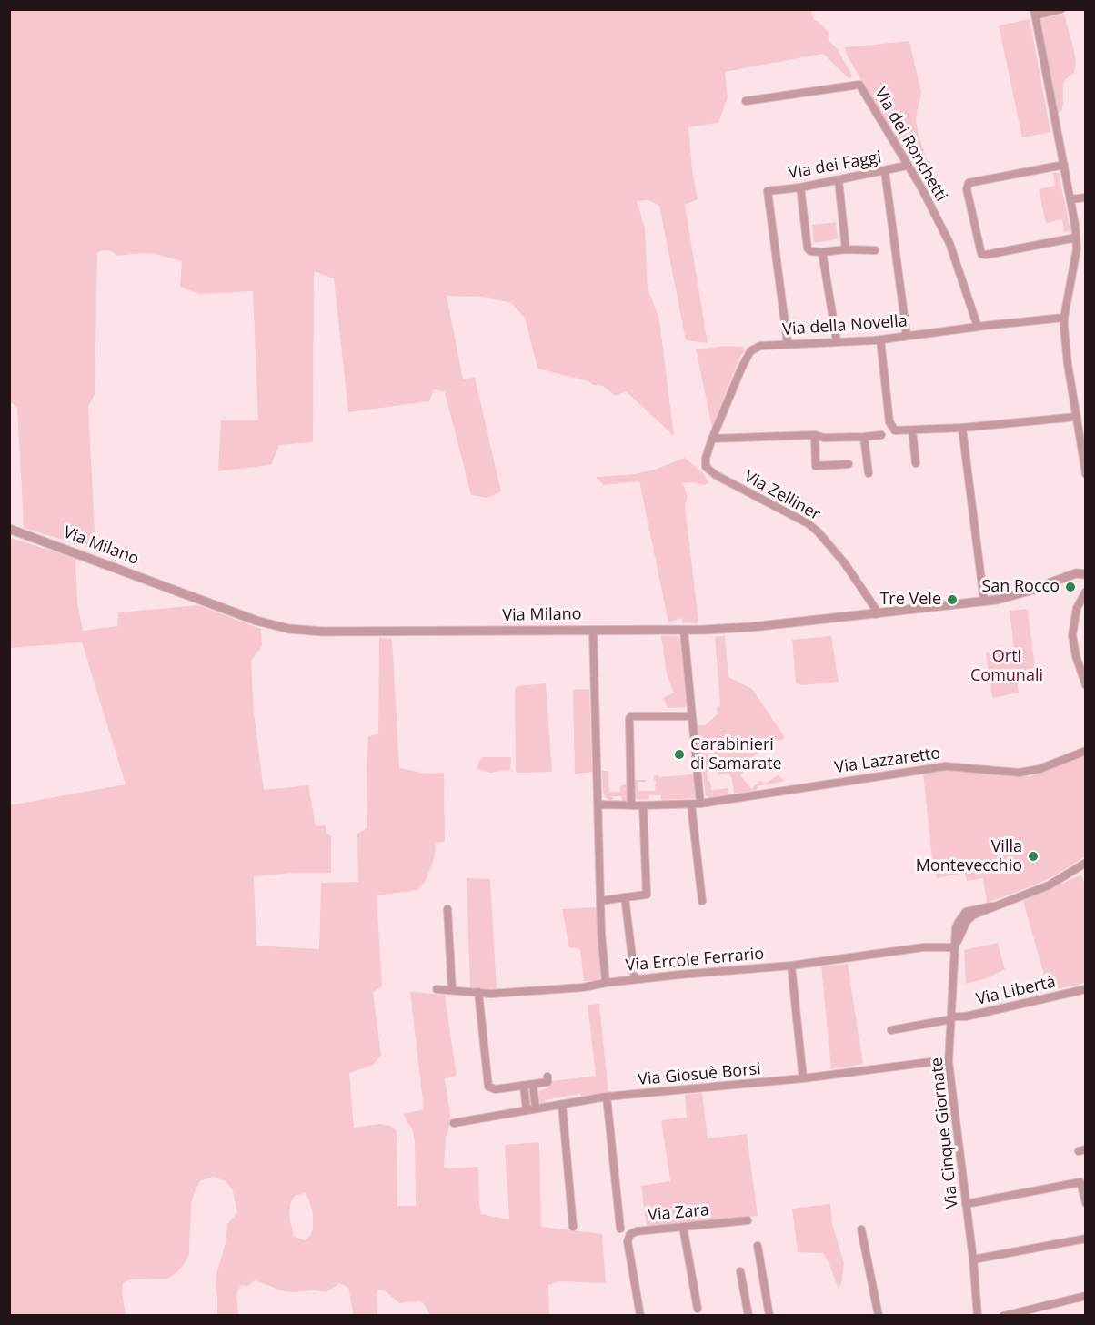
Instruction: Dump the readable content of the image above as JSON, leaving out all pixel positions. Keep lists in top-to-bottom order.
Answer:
{
  "streets": {
    "street": [
      "Via dei Ronchetti",
      "Via dei Faggi",
      "Via della Novella",
      "Via Zelliner",
      "Via Milano",
      "Via Lazzaretto",
      "Via Ercole Ferrario",
      "Via Libertà",
      "Via Giosuè Borsi",
      "Via Cinque Giornate",
      "Via Zara"
    ]
  },
  "crossings": [
    ["Via dei Ronchetti", "Via dei Faggi"],
    ["Via dei Ronchetti", "Via della Novella"],
    ["Via dei Faggi", "Via della Novella"],
    ["Via della Novella", "Via Zelliner"],
    ["Via Zelliner", "Via Milano"],
    ["Via Ercole Ferrario", "Via Cinque Giornate"],
    ["Via Libertà", "Via Cinque Giornate"],
    ["Via Giosuè Borsi", "Via Cinque Giornate"]
  ],
  "parks": ["Orti Comunali"],
  "places": [
    "San Rocco",
    "Tre Vele",
    "Carabinieri di Samarate",
    "Villa Montevecchio"
  ]
}
